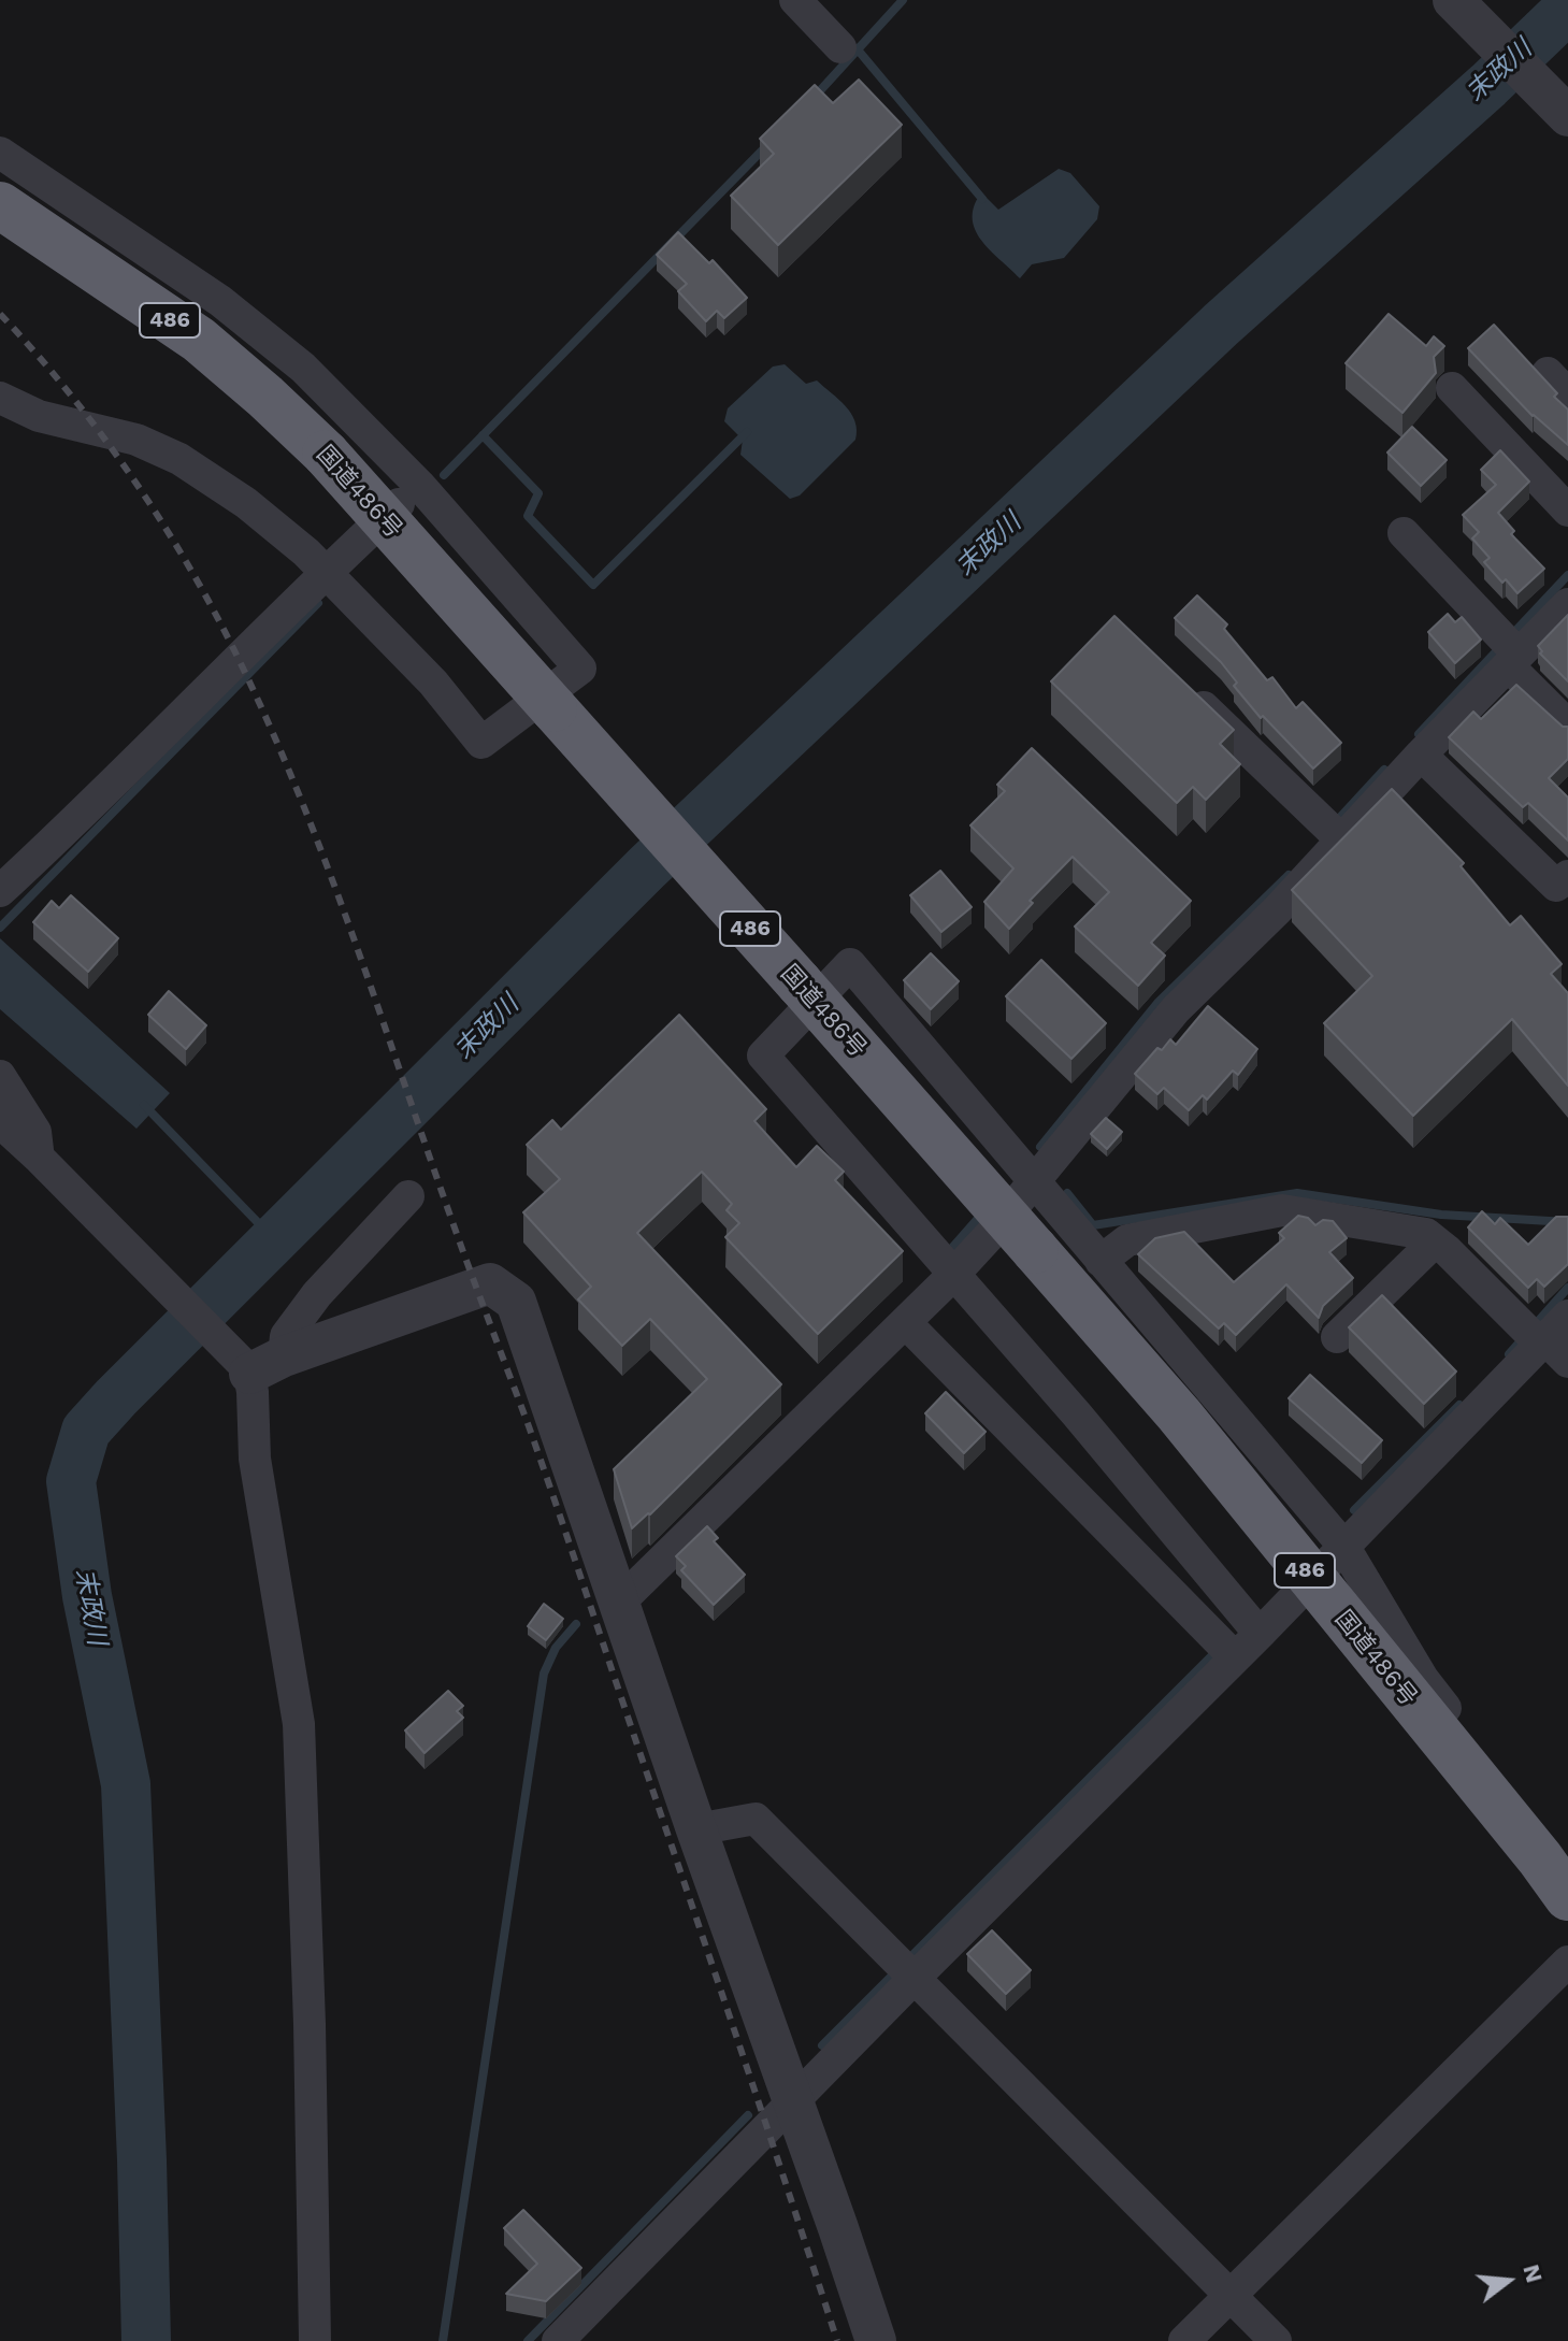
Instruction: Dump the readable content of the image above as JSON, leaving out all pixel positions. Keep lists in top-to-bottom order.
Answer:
{
  "streets": {
    "highway": ["486", "国道486号"]
  },
  "water": ["末政川"],
  "north": "right"
}
